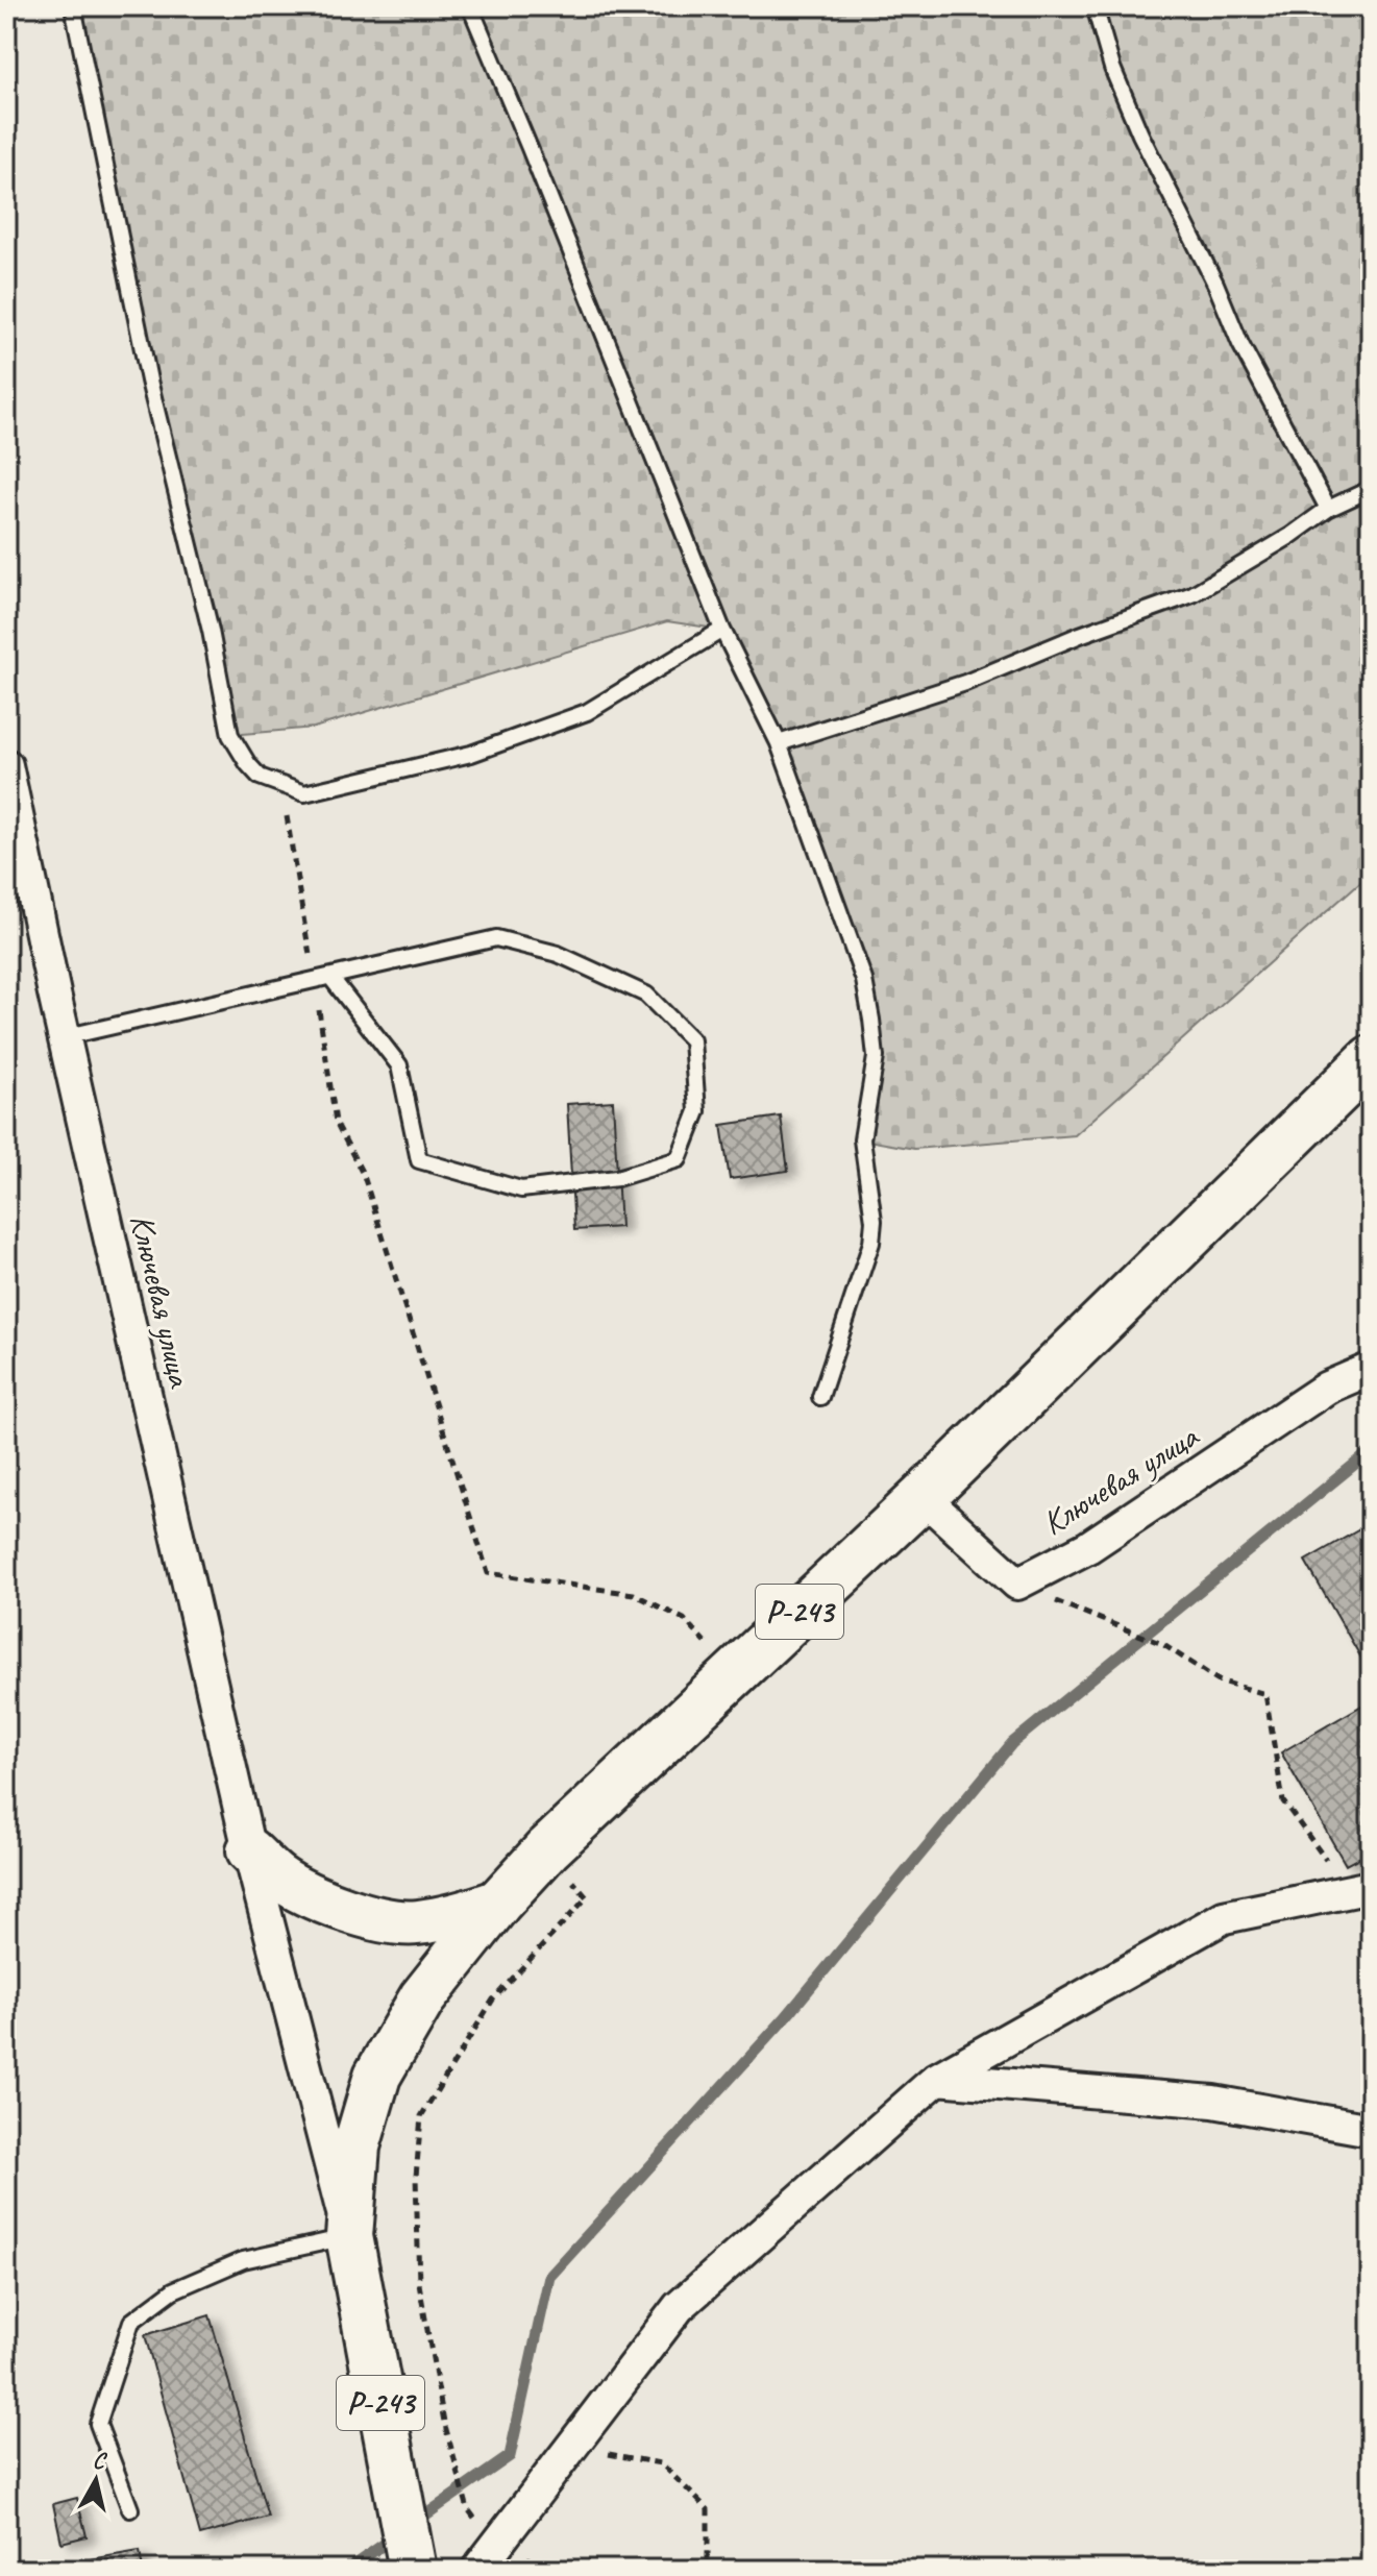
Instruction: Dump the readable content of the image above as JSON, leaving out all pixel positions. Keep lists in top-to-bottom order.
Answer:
{
  "streets": {
    "highway": ["Р-243"],
    "street": ["Ключевая улица"]
  },
  "crossings": [
    ["Ключевая улица", "Р-243"]
  ],
  "north": "top"
}
